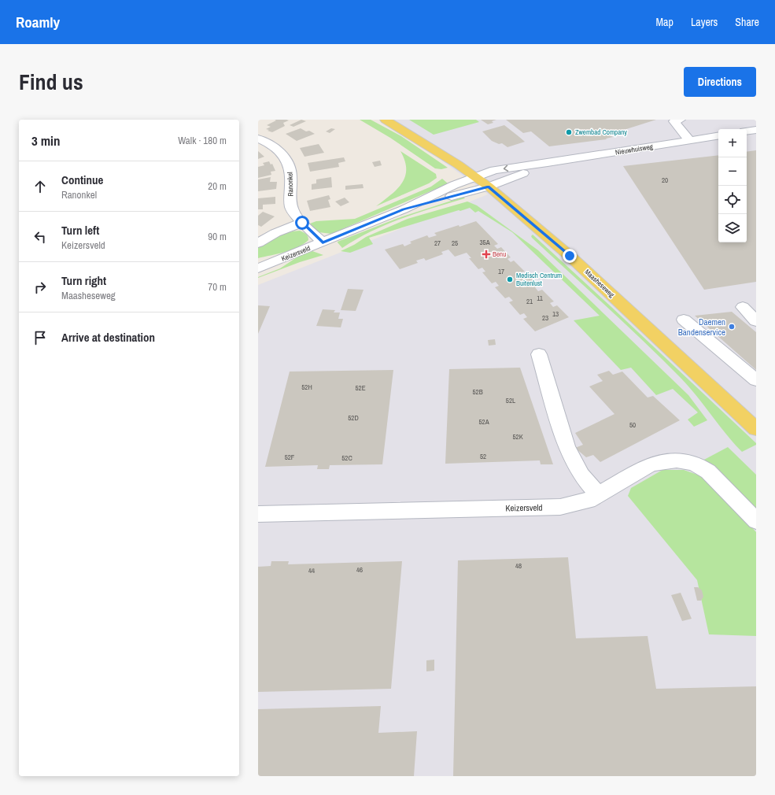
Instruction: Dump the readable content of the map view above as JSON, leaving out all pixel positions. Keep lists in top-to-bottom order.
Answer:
{
  "streets": {
    "main road": ["Maasheseweg"],
    "street": ["Nieuwhuisweg", "Ranonkel", "Keizersveld"]
  },
  "crossings": [
    ["Nieuwhuisweg", "Keizersveld"],
    ["Nieuwhuisweg", "Maasheseweg"],
    ["Ranonkel", "Keizersveld"],
    ["Keizersveld", "Maasheseweg"]
  ],
  "places": {
    "other": ["Zwembad Company", "Medisch Centrum Buitenlust", "Daemen Bandenservice"],
    "health": ["Benu"]
  },
  "house_numbers": [
    "20",
    "35A",
    "27",
    "25",
    "17",
    "11",
    "21",
    "13",
    "23",
    "52H",
    "52E",
    "52B",
    "52L",
    "52D",
    "52A",
    "50",
    "52K",
    "52",
    "52F",
    "52C",
    "48",
    "46",
    "44"
  ],
  "page": {
    "header": "Roamly",
    "nav": ["Map", "Layers", "Share"],
    "title": "Find us",
    "buttons": "Directions",
    "heading": ["3 min", "Walk · 180 m"],
    "map_buttons": ["+", "−"],
    "list": [
      ["Continue", "Ranonkel", "20 m"],
      ["Turn left", "Keizersveld", "90 m"],
      ["Turn right", "Maasheseweg", "70 m"],
      "Arrive at destination"
    ]
  }
}
